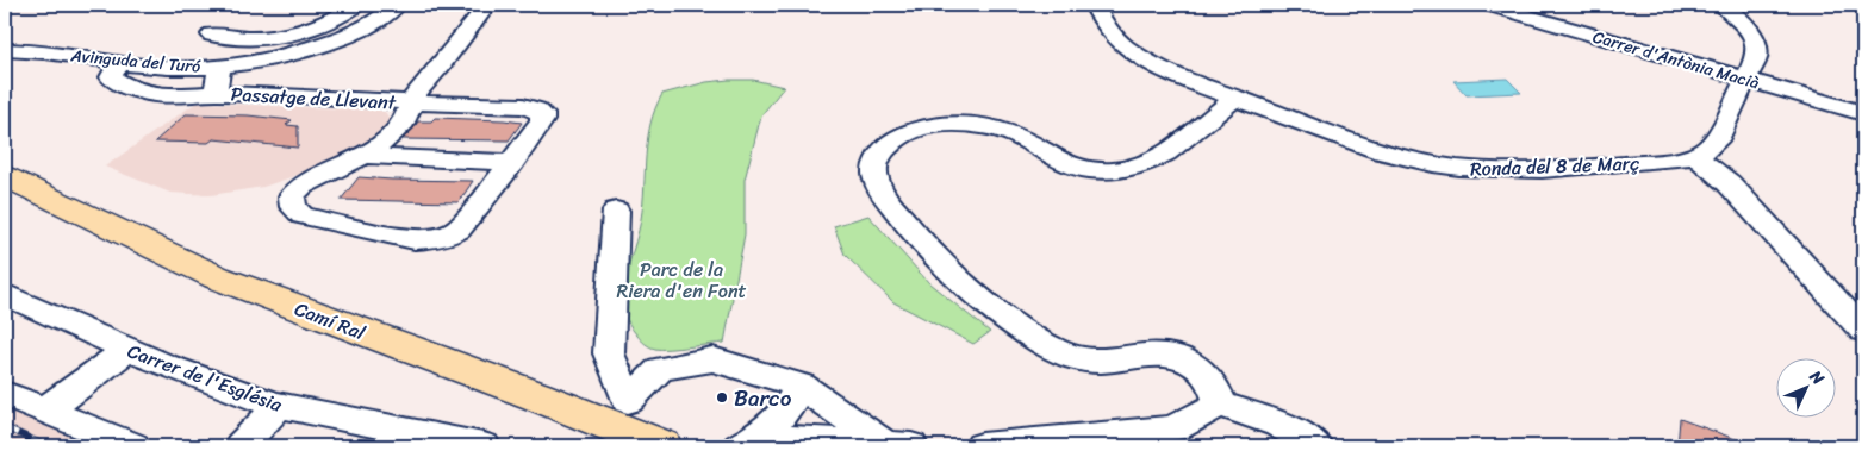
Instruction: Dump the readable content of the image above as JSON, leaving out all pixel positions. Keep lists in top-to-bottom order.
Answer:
{
  "streets": {
    "main road": ["Camí Ral"],
    "street": [
      "Carrer d'Antònia Macià",
      "Avinguda del Turó",
      "Passatge de Llevant",
      "Ronda del 8 de Març",
      "Carrer de l'Església"
    ]
  },
  "crossings": [
    ["Avinguda del Turó", "Passatge de Llevant"]
  ],
  "parks": ["Parc de la Riera d'en Font"],
  "places": ["Barco"],
  "north": "top right"
}
